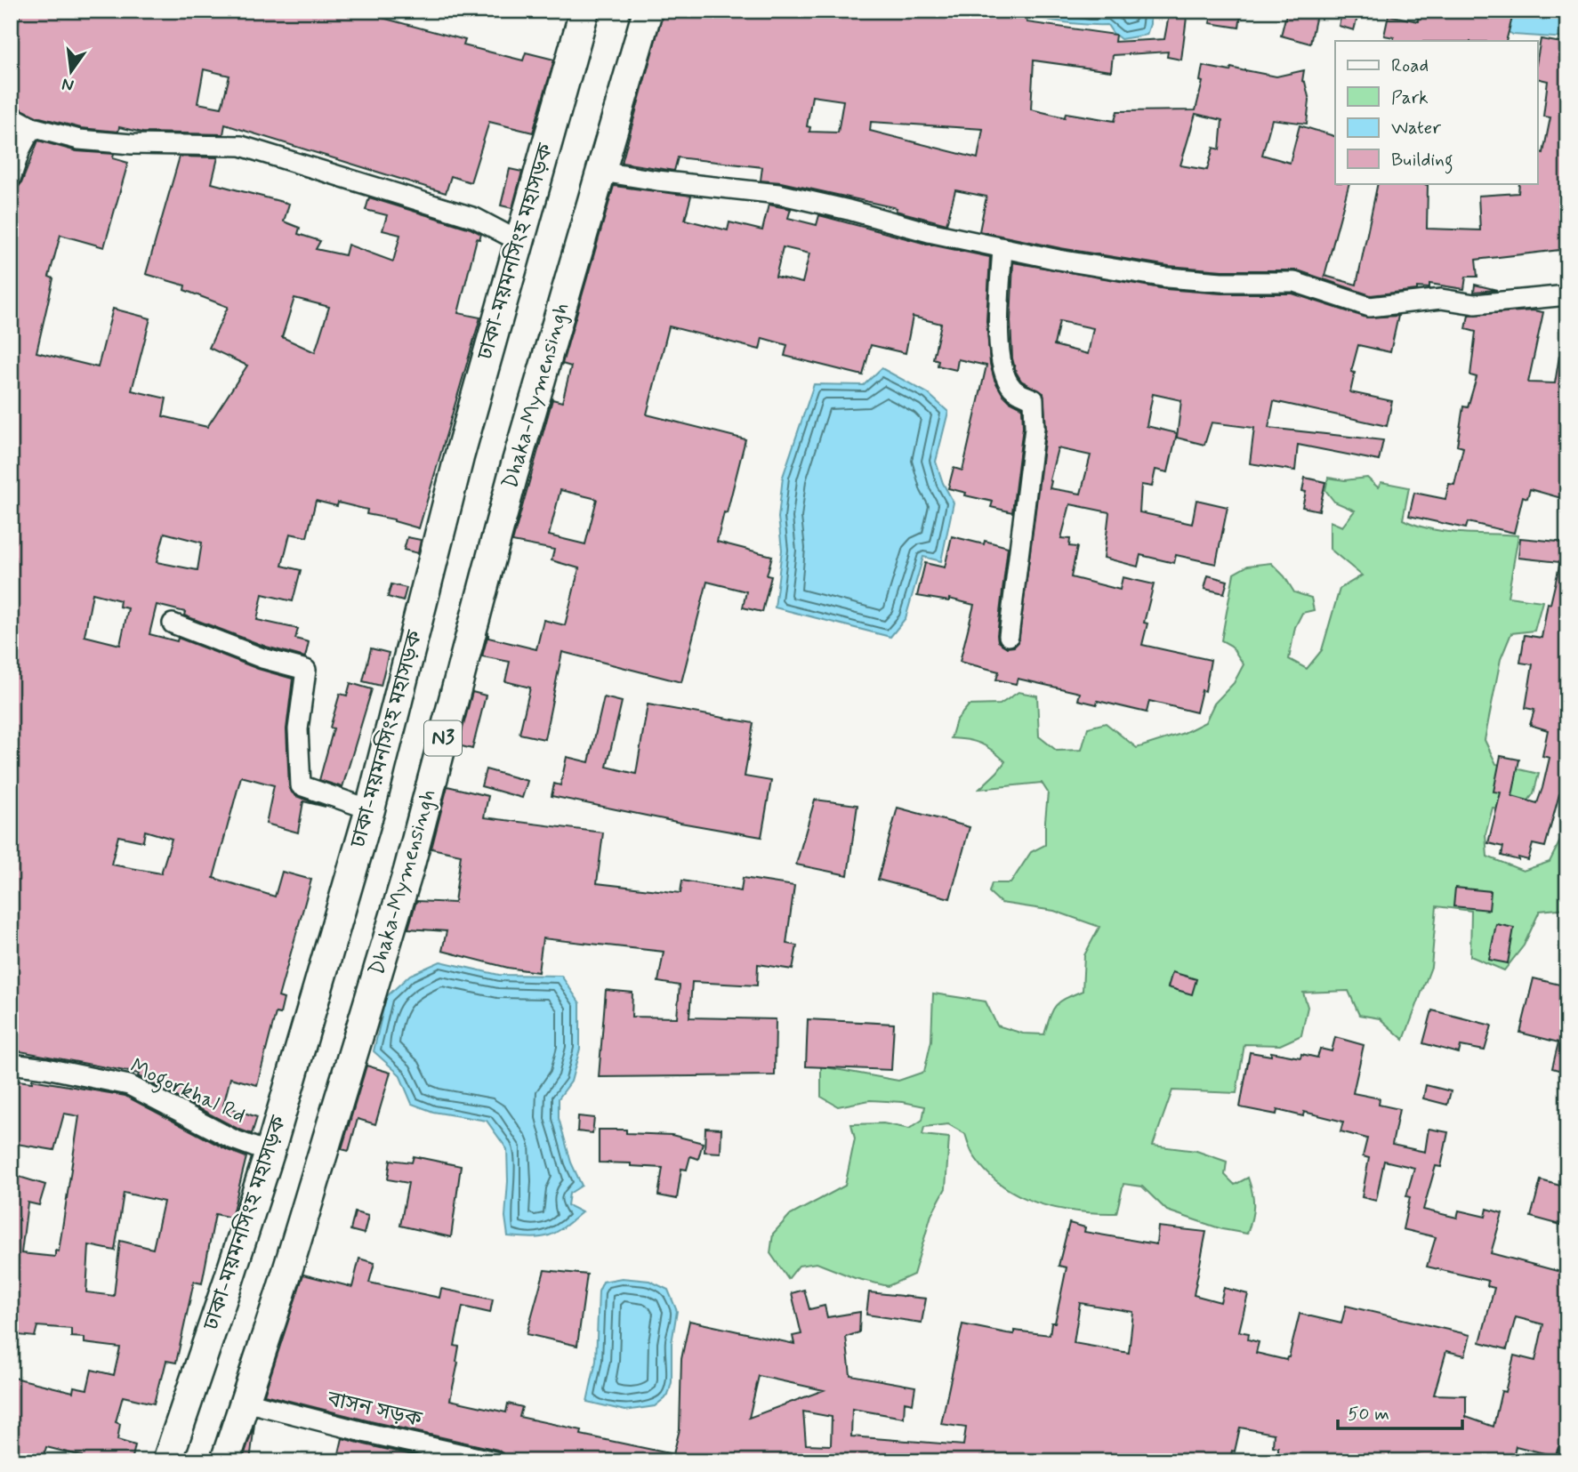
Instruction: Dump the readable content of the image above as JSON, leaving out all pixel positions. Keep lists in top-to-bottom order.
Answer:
{
  "streets": {
    "highway": ["ঢাকা-ময়মনসিংহ মহাসড়ক", "Dhaka-Mymensingh", "N3"],
    "street": ["Mogorkhal Rd", "বাসন সড়ক"]
  },
  "crossings": [
    ["ঢাকা-ময়মনসিংহ মহাসড়ক", "Mogorkhal Rd"],
    ["Dhaka-Mymensingh", "বাসন সড়ক"]
  ],
  "legend": [
    "Road",
    "Park",
    "Water",
    "Building"
  ],
  "scale_bar": "50 m",
  "north": "bottom"
}
